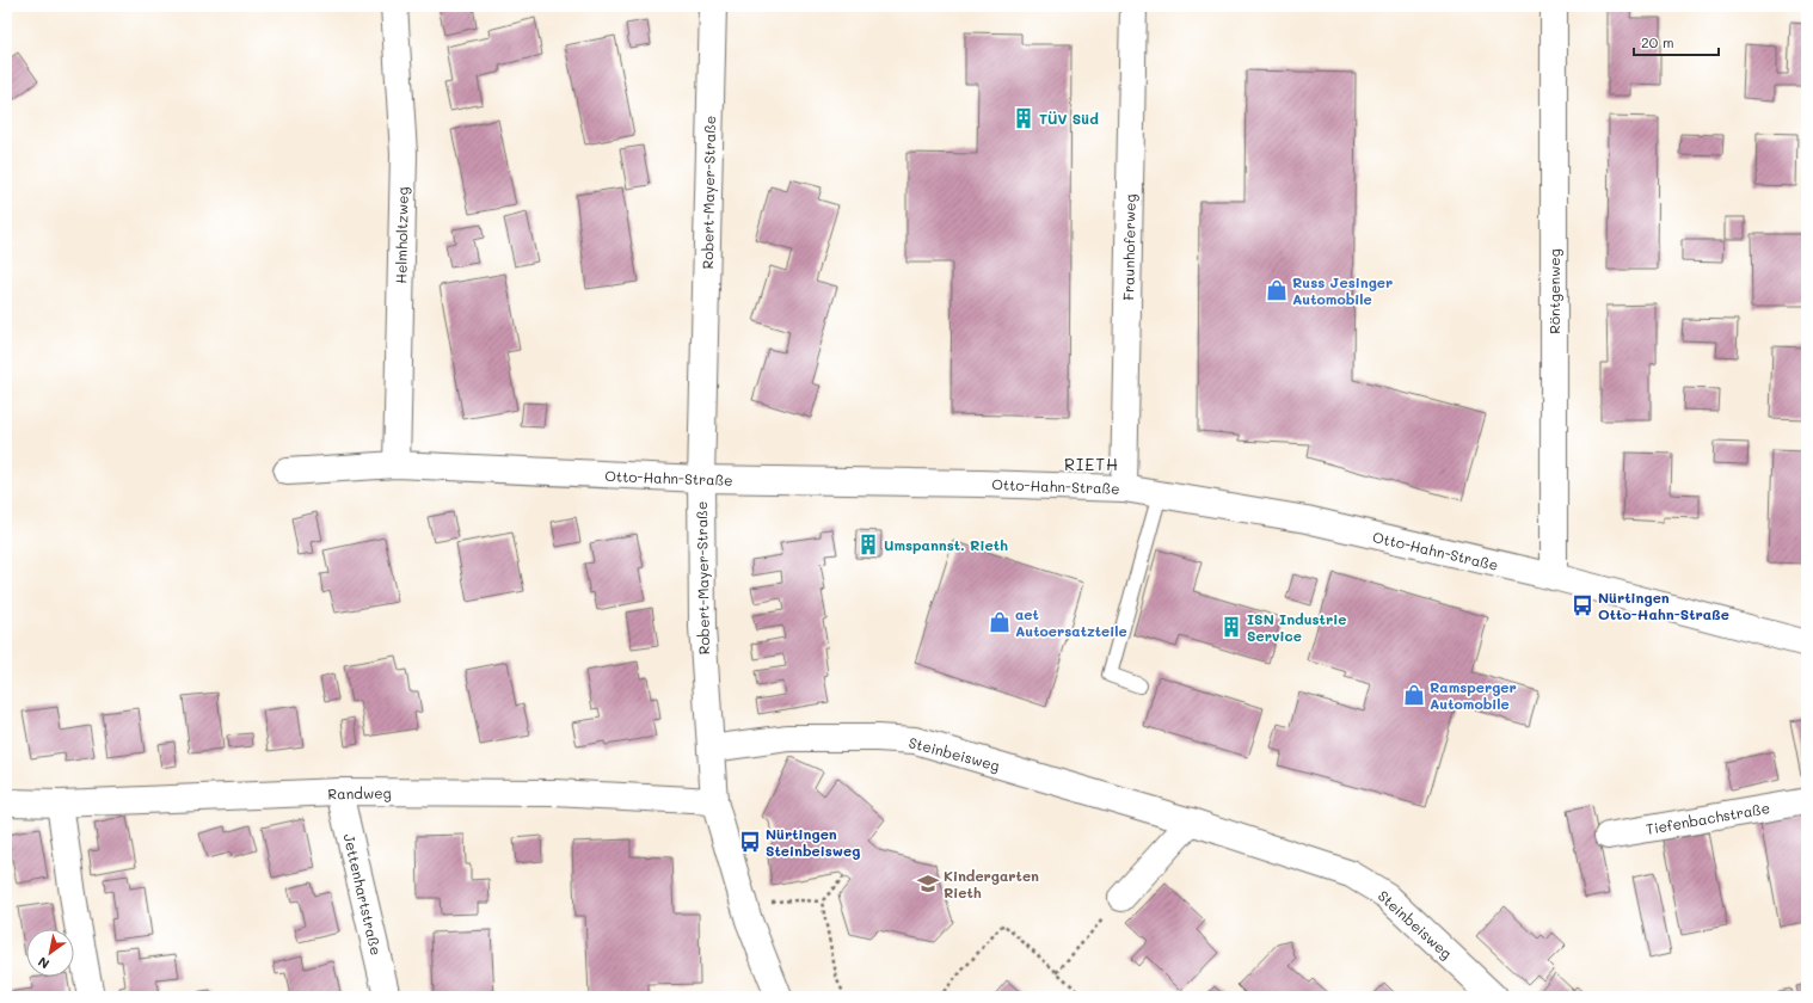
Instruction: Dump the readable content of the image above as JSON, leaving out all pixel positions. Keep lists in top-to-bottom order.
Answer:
{
  "streets": {
    "street": [
      "Robert-Mayer-Straße",
      "Helmholtzweg",
      "Fraunhoferweg",
      "Röntgenweg",
      "Otto-Hahn-Straße",
      "Steinbeisweg",
      "Randweg",
      "Tiefenbachstraße",
      "Jettenhartstraße"
    ]
  },
  "crossings": [
    ["Robert-Mayer-Straße", "Otto-Hahn-Straße"],
    ["Robert-Mayer-Straße", "Steinbeisweg"],
    ["Robert-Mayer-Straße", "Randweg"],
    ["Helmholtzweg", "Otto-Hahn-Straße"],
    ["Fraunhoferweg", "Otto-Hahn-Straße"],
    ["Röntgenweg", "Otto-Hahn-Straße"],
    ["Randweg", "Jettenhartstraße"]
  ],
  "districts": ["RIETH"],
  "places": {
    "building": ["TÜV Süd", "Umspannst. Rieth", "ISN Industrie Service"],
    "shop": ["Russ Jesinger Automobile", "aet Autoersatzteile", "Ramsperger Automobile"],
    "bus stop": ["Nürtingen Otto-Hahn-Straße", "Nürtingen Steinbeisweg"],
    "school or university": ["Kindergarten Rieth"]
  },
  "scale_bar": "20 m",
  "north": "bottom left"
}
